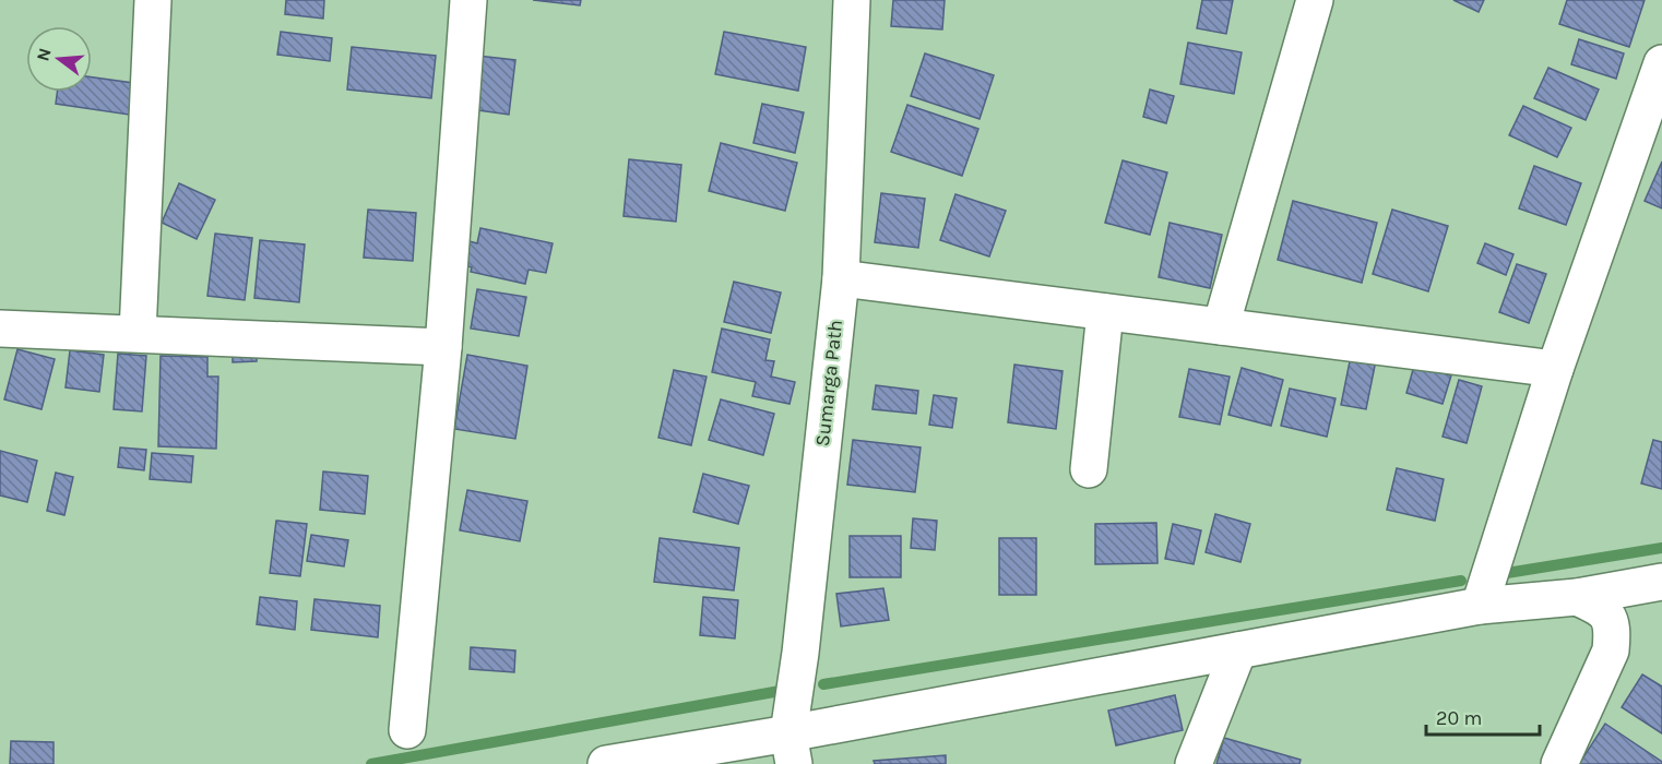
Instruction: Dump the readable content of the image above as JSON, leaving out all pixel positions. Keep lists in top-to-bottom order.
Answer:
{
  "streets": {
    "street": ["Sumarga Path"]
  },
  "scale_bar": "20 m",
  "north": "left"
}
